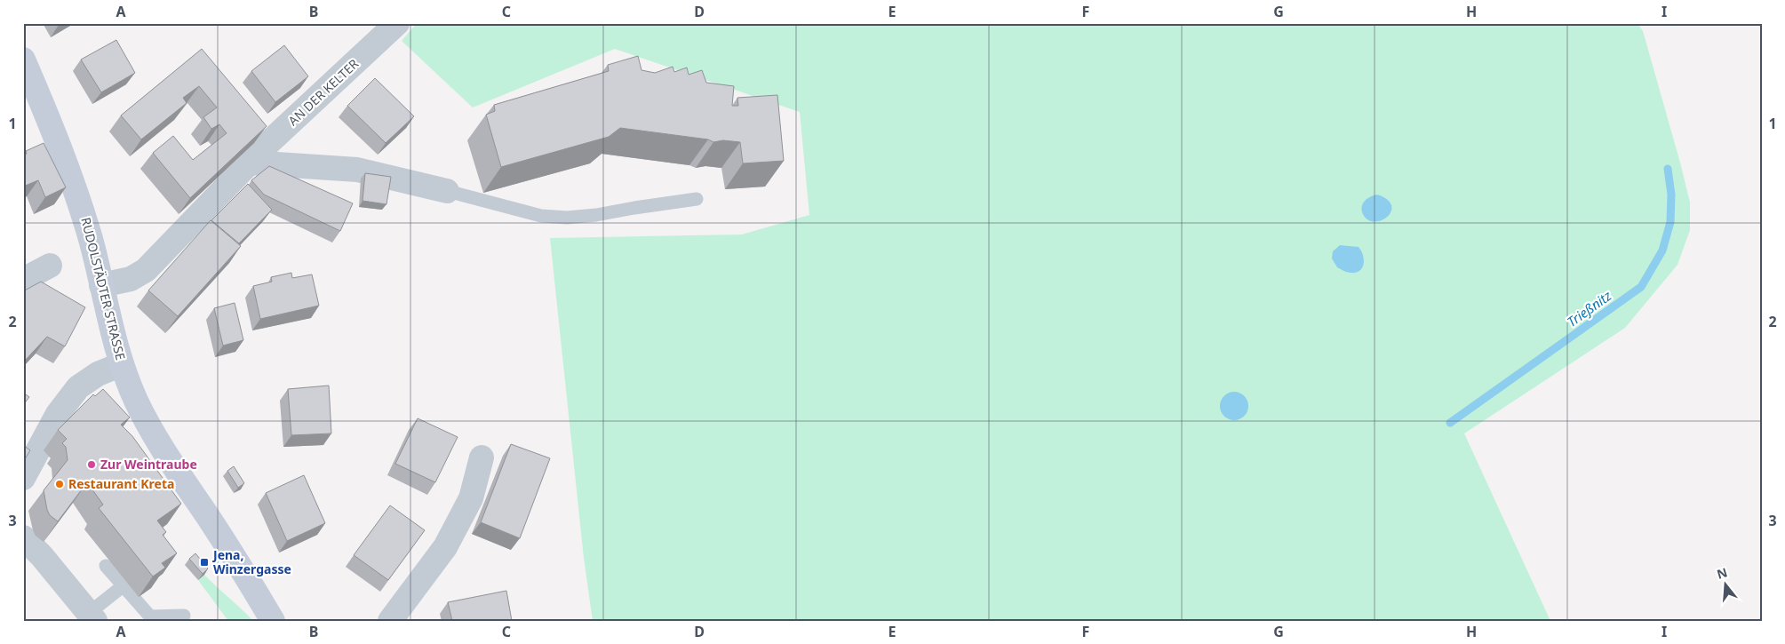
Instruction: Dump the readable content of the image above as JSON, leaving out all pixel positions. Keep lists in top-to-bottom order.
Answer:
{
  "streets": {
    "street": ["AN DER KELTER", "RUDOLSTÄDTER STRASSE"]
  },
  "crossings": [
    ["AN DER KELTER", "RUDOLSTÄDTER STRASSE"]
  ],
  "water": ["Trießnitz"],
  "places": {
    "other": ["Zur Weintraube", "Restaurant Kreta"],
    "transit": ["Jena, Winzergasse"]
  },
  "north": "top",
  "grid": {
    "columns": [
      "A",
      "B",
      "C",
      "D",
      "E",
      "F",
      "G",
      "H",
      "I"
    ],
    "rows": ["1", "2", "3"]
  }
}
